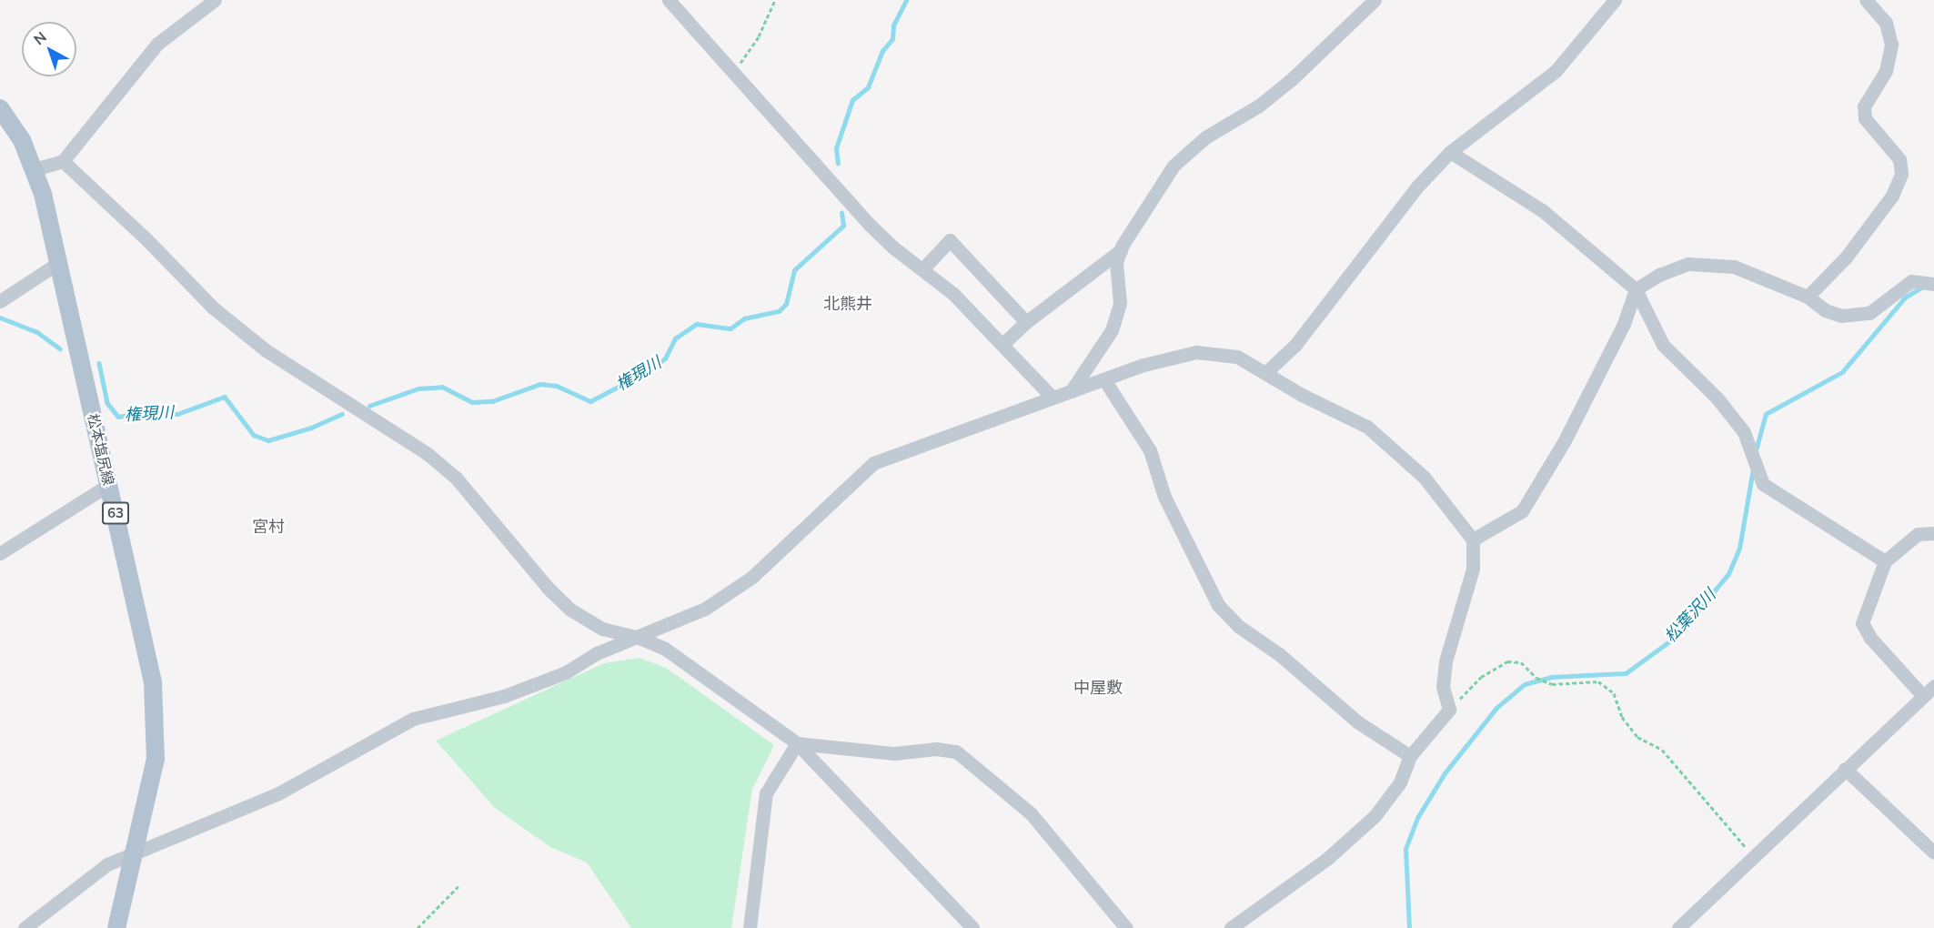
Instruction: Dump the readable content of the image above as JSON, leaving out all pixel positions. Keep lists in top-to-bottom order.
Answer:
{
  "streets": {
    "main road": ["松本塩尻線", "63"]
  },
  "districts": ["北熊井", "宮村", "中屋敷"],
  "water": ["権現川", "松葉沢川"],
  "north": "top left"
}
